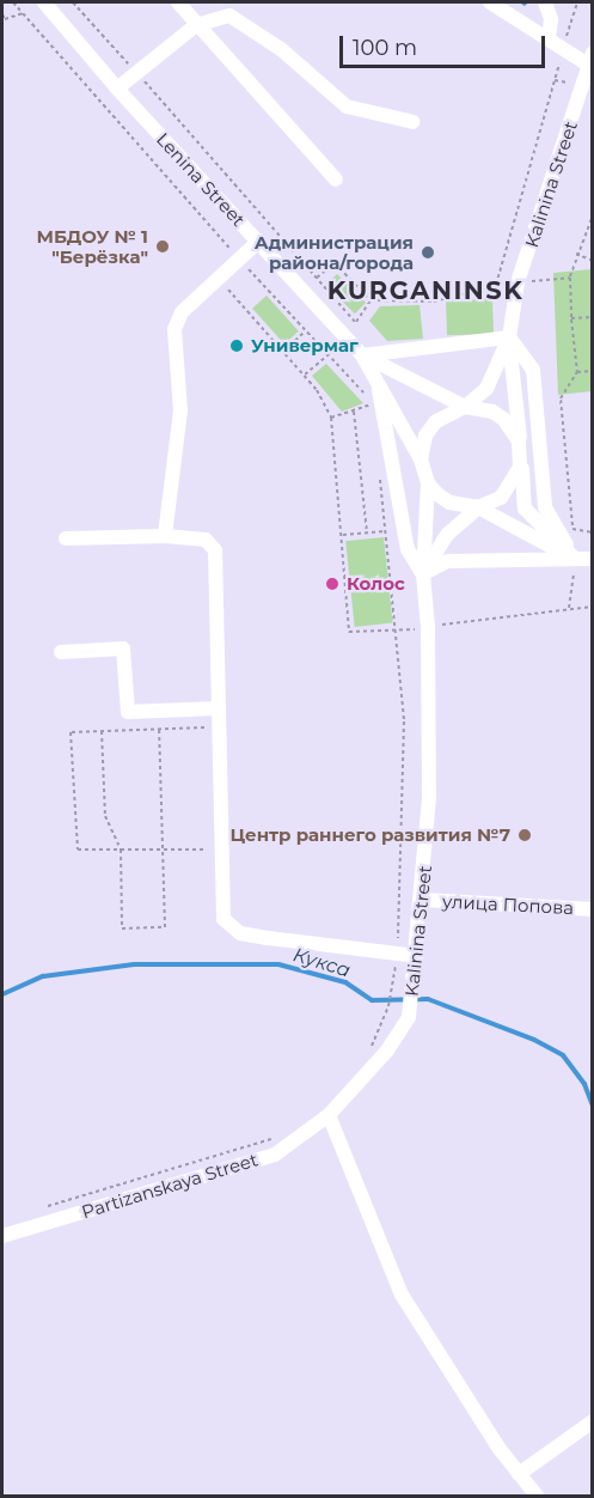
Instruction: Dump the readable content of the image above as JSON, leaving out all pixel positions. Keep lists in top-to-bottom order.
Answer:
{
  "streets": {
    "street": [
      "Lenina Street",
      "Kalinina Street",
      "улица Попова",
      "Partizanskaya Street"
    ]
  },
  "crossings": [
    ["Lenina Street", "Kalinina Street"],
    ["Kalinina Street", "улица Попова"],
    ["Kalinina Street", "Partizanskaya Street"]
  ],
  "districts": ["KURGANINSK"],
  "water": ["Кукса"],
  "places": [
    "МБДОУ № 1 \"Берёзка\"",
    "Администрация района/города",
    "Универмаг",
    "Колос",
    "Центр раннего развития №7"
  ],
  "scale_bar": "100 m"
}
